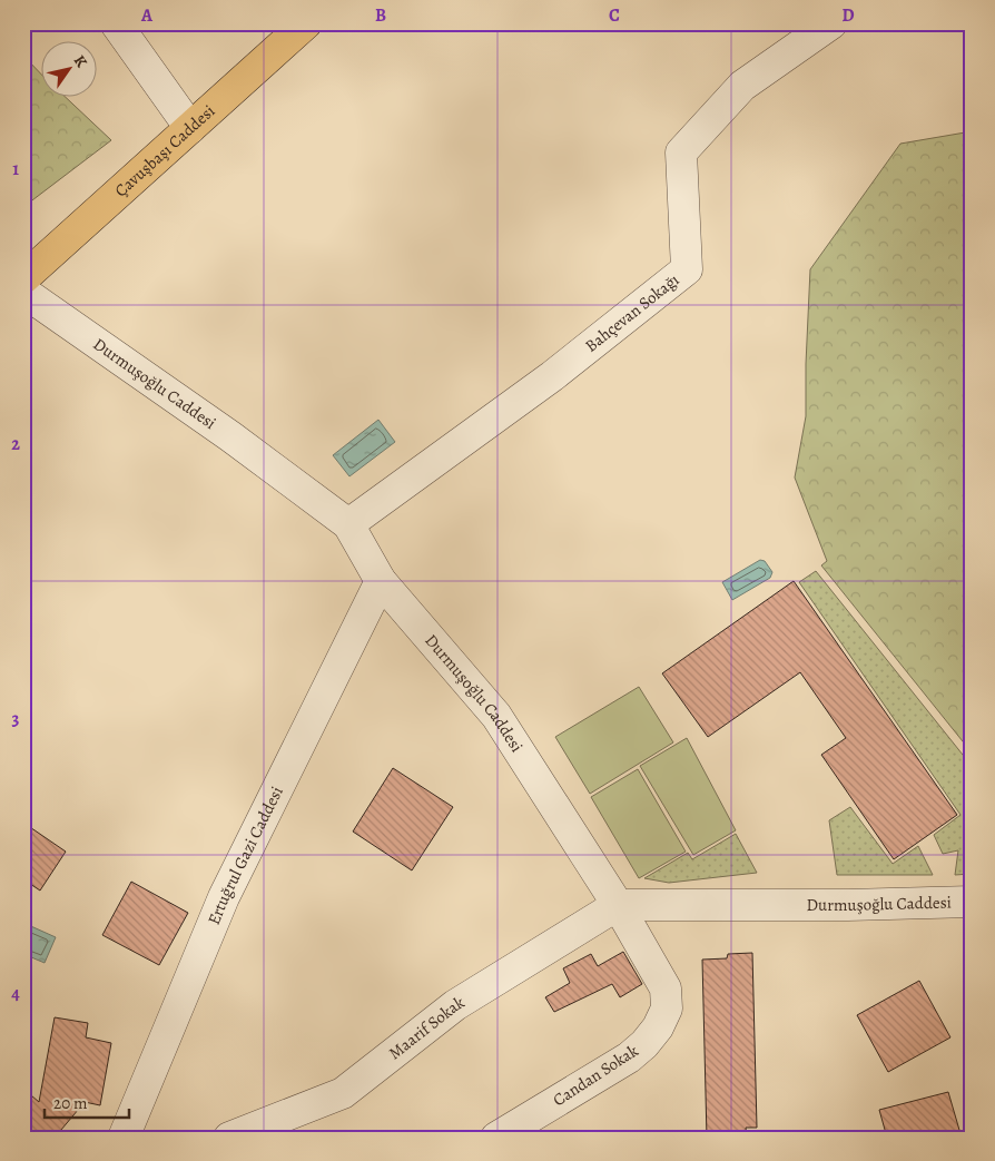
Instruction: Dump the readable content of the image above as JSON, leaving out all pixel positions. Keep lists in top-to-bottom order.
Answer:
{
  "streets": {
    "main road": ["Çavuşbaşı Caddesi"],
    "street": [
      "Bahçevan Sokağı",
      "Durmuşoğlu Caddesi",
      "Ertuğrul Gazi Caddesi",
      "Maarif Sokak",
      "Candan Sokak"
    ]
  },
  "crossings": [
    ["Bahçevan Sokağı", "Durmuşoğlu Caddesi"],
    ["Durmuşoğlu Caddesi", "Ertuğrul Gazi Caddesi"],
    ["Durmuşoğlu Caddesi", "Maarif Sokak"],
    ["Durmuşoğlu Caddesi", "Candan Sokak"],
    ["Maarif Sokak", "Candan Sokak"]
  ],
  "scale_bar": "20 m",
  "north": "top right",
  "grid": {
    "columns": [
      "A",
      "B",
      "C",
      "D"
    ],
    "rows": [
      "1",
      "2",
      "3",
      "4"
    ]
  }
}
